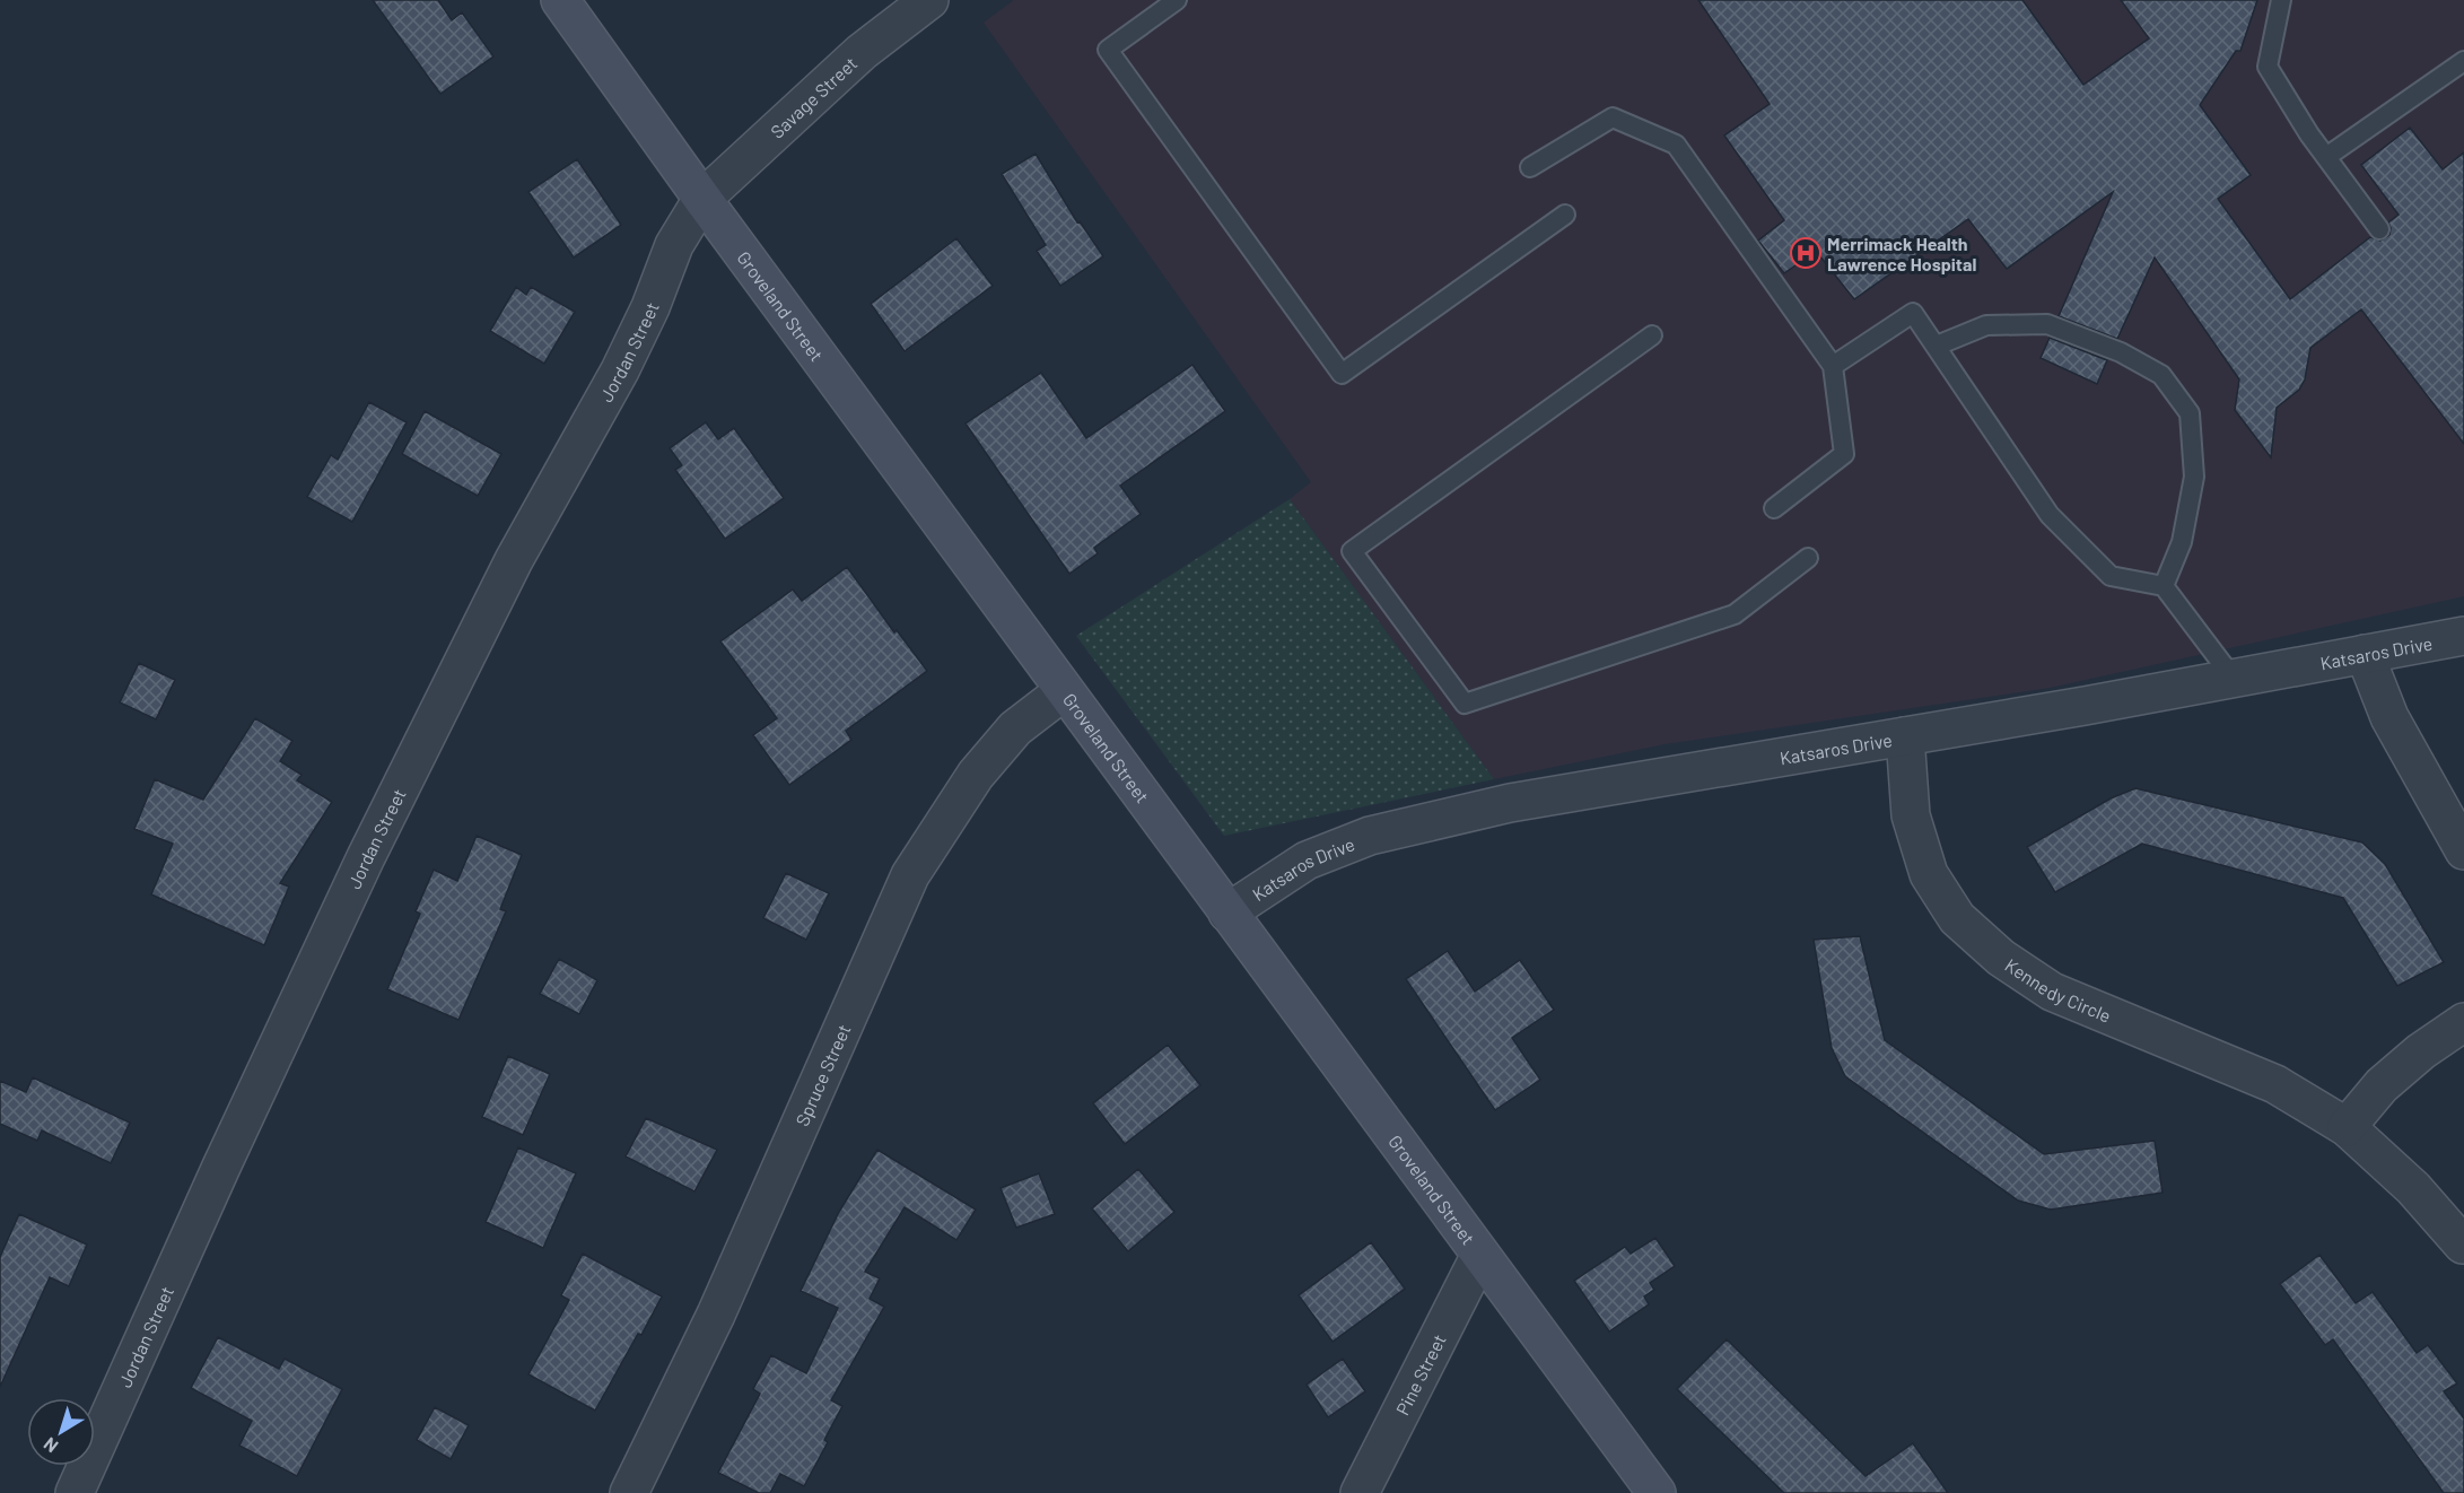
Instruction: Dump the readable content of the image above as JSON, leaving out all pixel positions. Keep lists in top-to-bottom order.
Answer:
{
  "streets": {
    "main road": ["Groveland Street"],
    "street": [
      "Savage Street",
      "Jordan Street",
      "Katsaros Drive",
      "Kennedy Circle",
      "Spruce Street",
      "Pine Street"
    ]
  },
  "crossings": [
    ["Savage Street", "Groveland Street"],
    ["Savage Street", "Jordan Street"],
    ["Groveland Street", "Jordan Street"],
    ["Groveland Street", "Katsaros Drive"],
    ["Groveland Street", "Spruce Street"],
    ["Groveland Street", "Pine Street"],
    ["Katsaros Drive", "Kennedy Circle"]
  ],
  "places": {
    "hospital": ["Merrimack Health Lawrence Hospital"]
  },
  "north": "bottom left"
}
